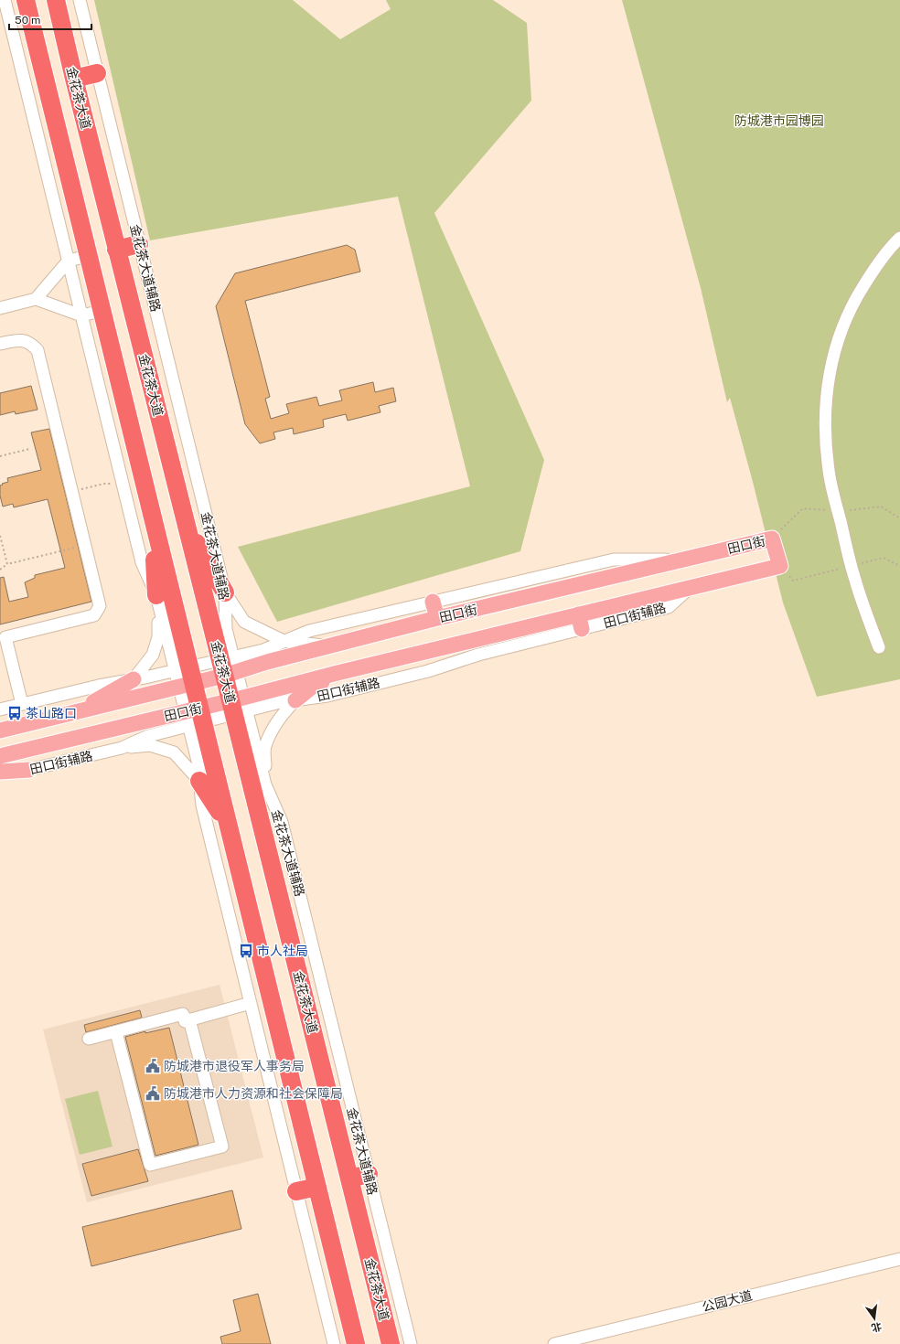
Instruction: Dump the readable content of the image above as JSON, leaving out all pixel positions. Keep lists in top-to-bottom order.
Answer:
{
  "streets": {
    "highway": ["金花茶大道"],
    "main road": ["田口街"],
    "street": ["金花茶大道辅路", "田口街辅路", "公园大道"]
  },
  "crossings": [
    ["金花茶大道", "金花茶大道辅路"],
    ["金花茶大道", "田口街"],
    ["金花茶大道", "田口街辅路"],
    ["金花茶大道辅路", "田口街"],
    ["金花茶大道辅路", "田口街辅路"],
    ["田口街", "田口街辅路"]
  ],
  "parks": ["防城港市园博园"],
  "places": {
    "bus stop": ["茶山路口", "市人社局"],
    "public building": ["防城港市退役军人事务局", "防城港市人力资源和社会保障局"]
  },
  "scale_bar": "50 m",
  "north": "bottom"
}
